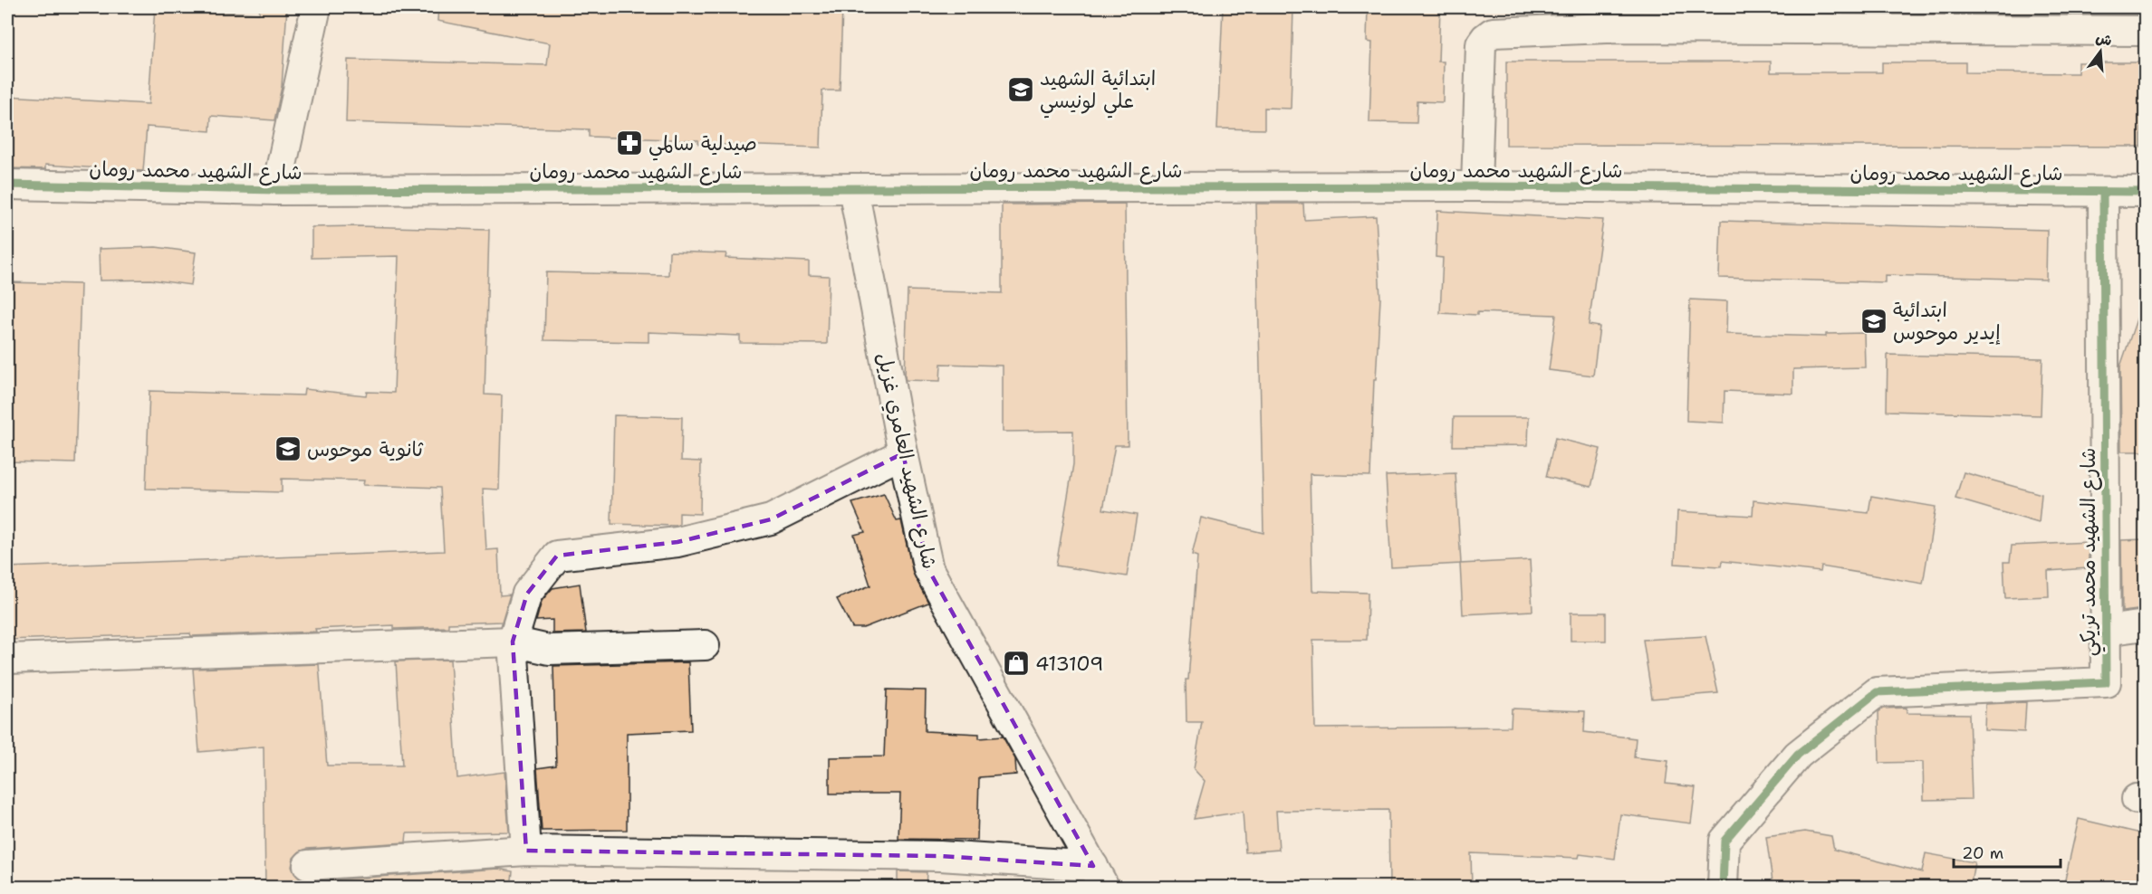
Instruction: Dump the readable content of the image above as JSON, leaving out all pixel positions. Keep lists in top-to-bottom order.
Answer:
{
  "streets": {
    "street": ["شارع الشهيد محمد رومان", "شارع الشهيد العامري غزيل", "شارع الشهيد محمد تريكي"]
  },
  "crossings": [
    ["شارع الشهيد محمد رومان", "شارع الشهيد العامري غزيل"],
    ["شارع الشهيد محمد رومان", "شارع الشهيد محمد تريكي"]
  ],
  "places": {
    "school or university": ["ابتدائية الشهيد علي لونيسي", "ابتدائية إيدير موحوس", "ثانوية موحوس"],
    "pharmacy": ["صيدلية سالمي"],
    "shop": ["413109"]
  },
  "scale_bar": "20 m",
  "north": "top"
}
